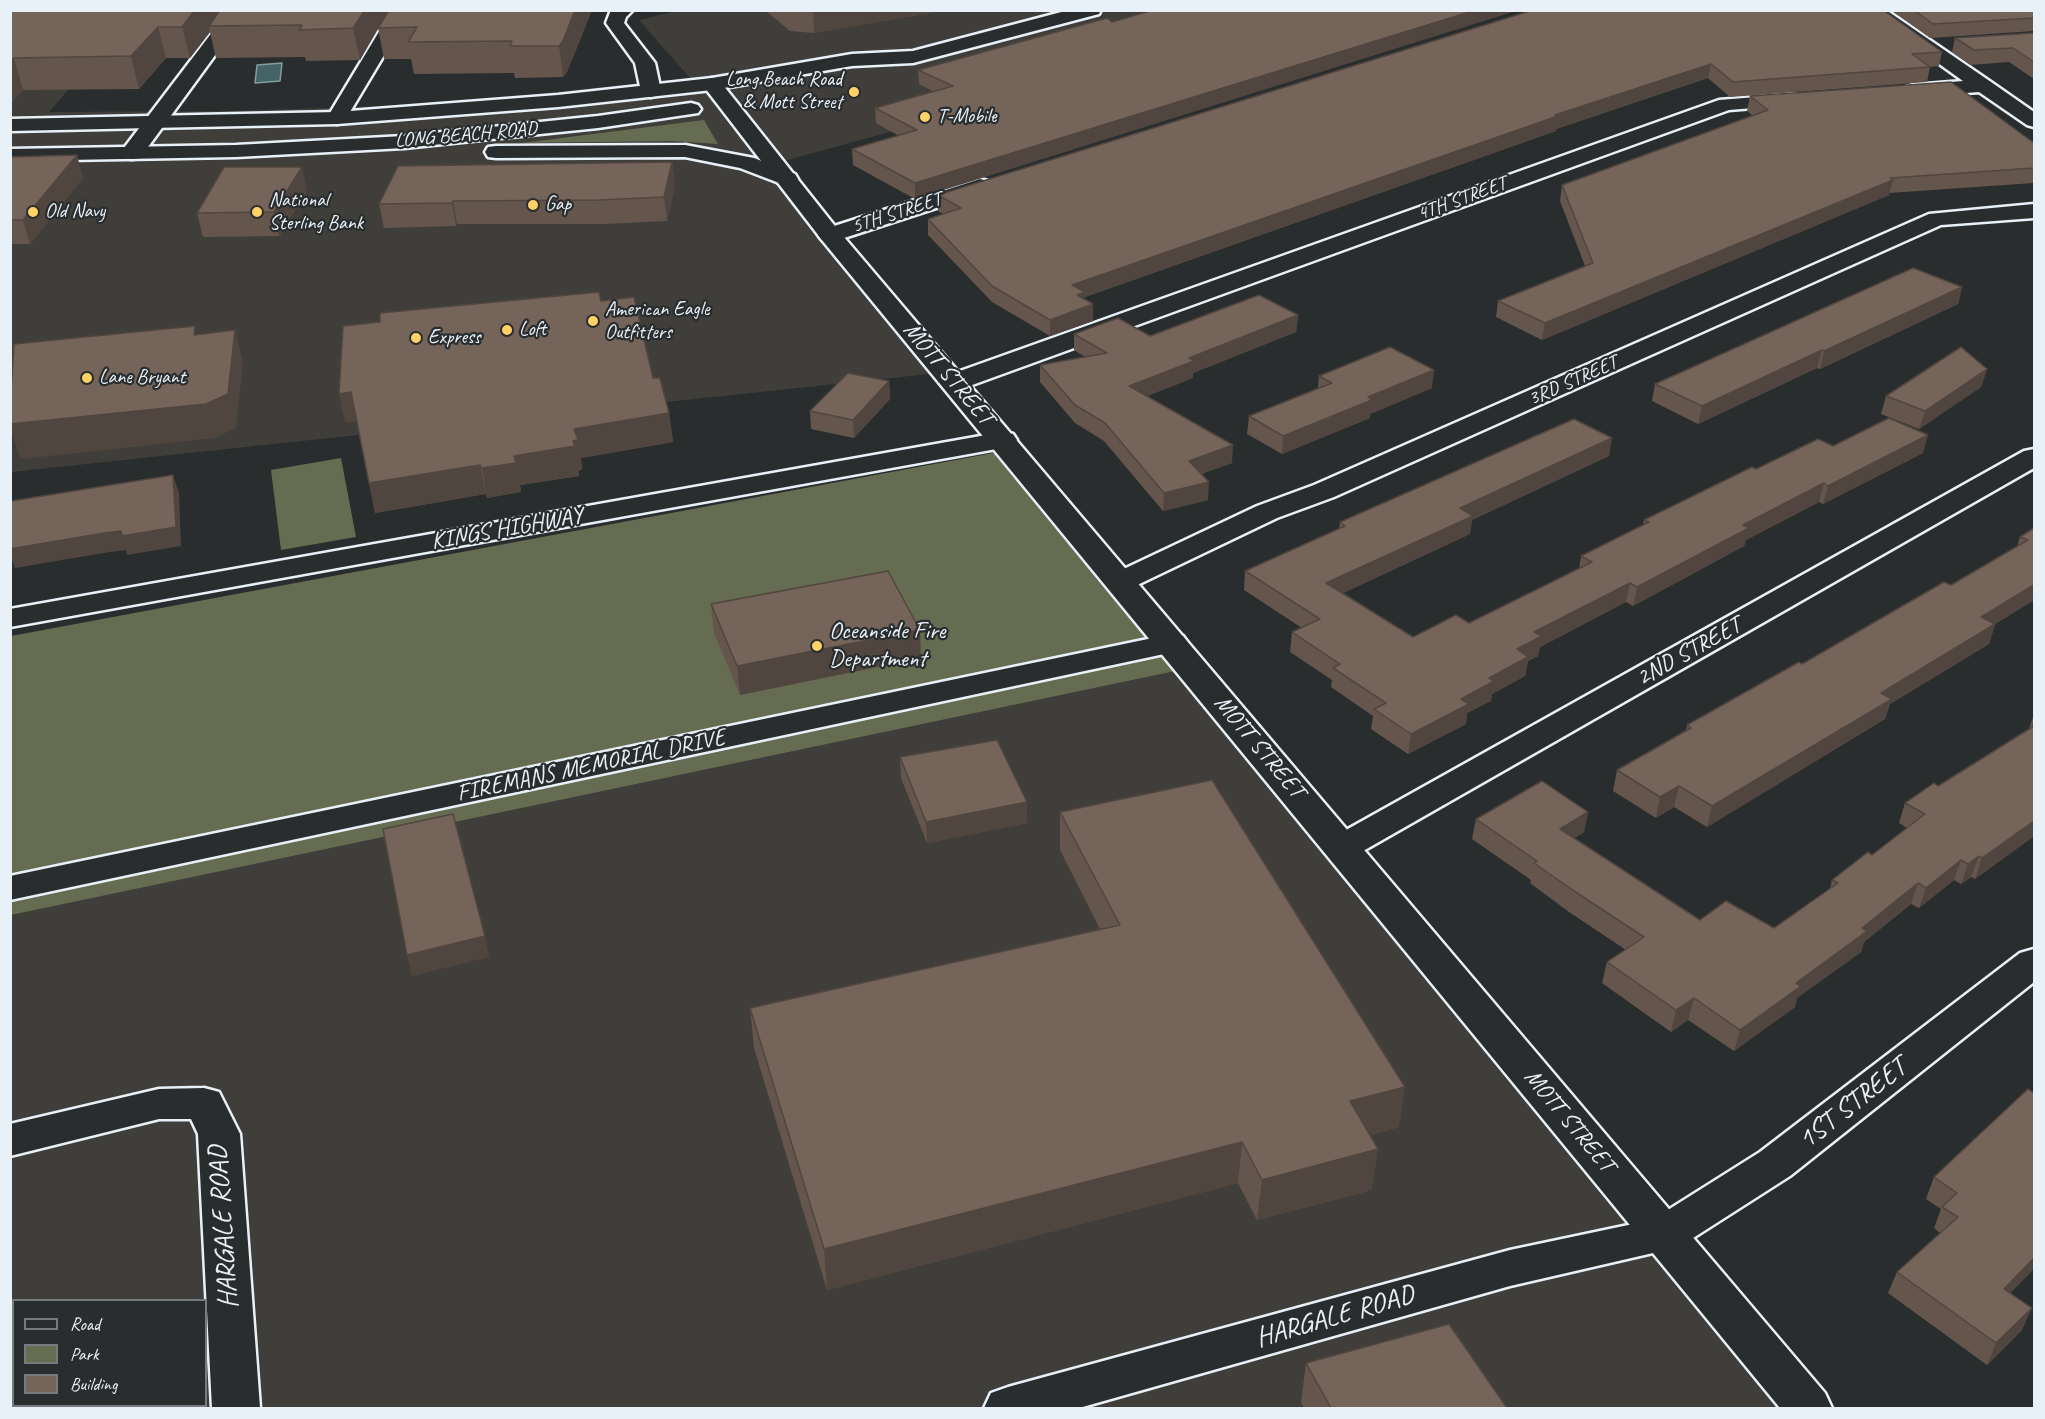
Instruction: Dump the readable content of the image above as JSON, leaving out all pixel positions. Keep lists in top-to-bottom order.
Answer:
{
  "streets": {
    "street": [
      "LONG BEACH ROAD",
      "4TH STREET",
      "5TH STREET",
      "MOTT STREET",
      "3RD STREET",
      "KINGS HIGHWAY",
      "2ND STREET",
      "FIREMANS MEMORIAL DRIVE",
      "1ST STREET",
      "HARGALE ROAD"
    ]
  },
  "crossings": [
    ["LONG BEACH ROAD", "MOTT STREET"],
    ["4TH STREET", "MOTT STREET"],
    ["5TH STREET", "MOTT STREET"],
    ["MOTT STREET", "3RD STREET"],
    ["MOTT STREET", "KINGS HIGHWAY"],
    ["MOTT STREET", "2ND STREET"],
    ["MOTT STREET", "FIREMANS MEMORIAL DRIVE"],
    ["MOTT STREET", "1ST STREET"],
    ["MOTT STREET", "HARGALE ROAD"],
    ["1ST STREET", "HARGALE ROAD"]
  ],
  "places": [
    "Long Beach Road & Mott Street",
    "T-Mobile",
    "Gap",
    "Old Navy",
    "National Sterling Bank",
    "American Eagle Outfitters",
    "Loft",
    "Express",
    "Lane Bryant",
    "Oceanside Fire Department"
  ],
  "legend": ["Road", "Park", "Building"]
}
